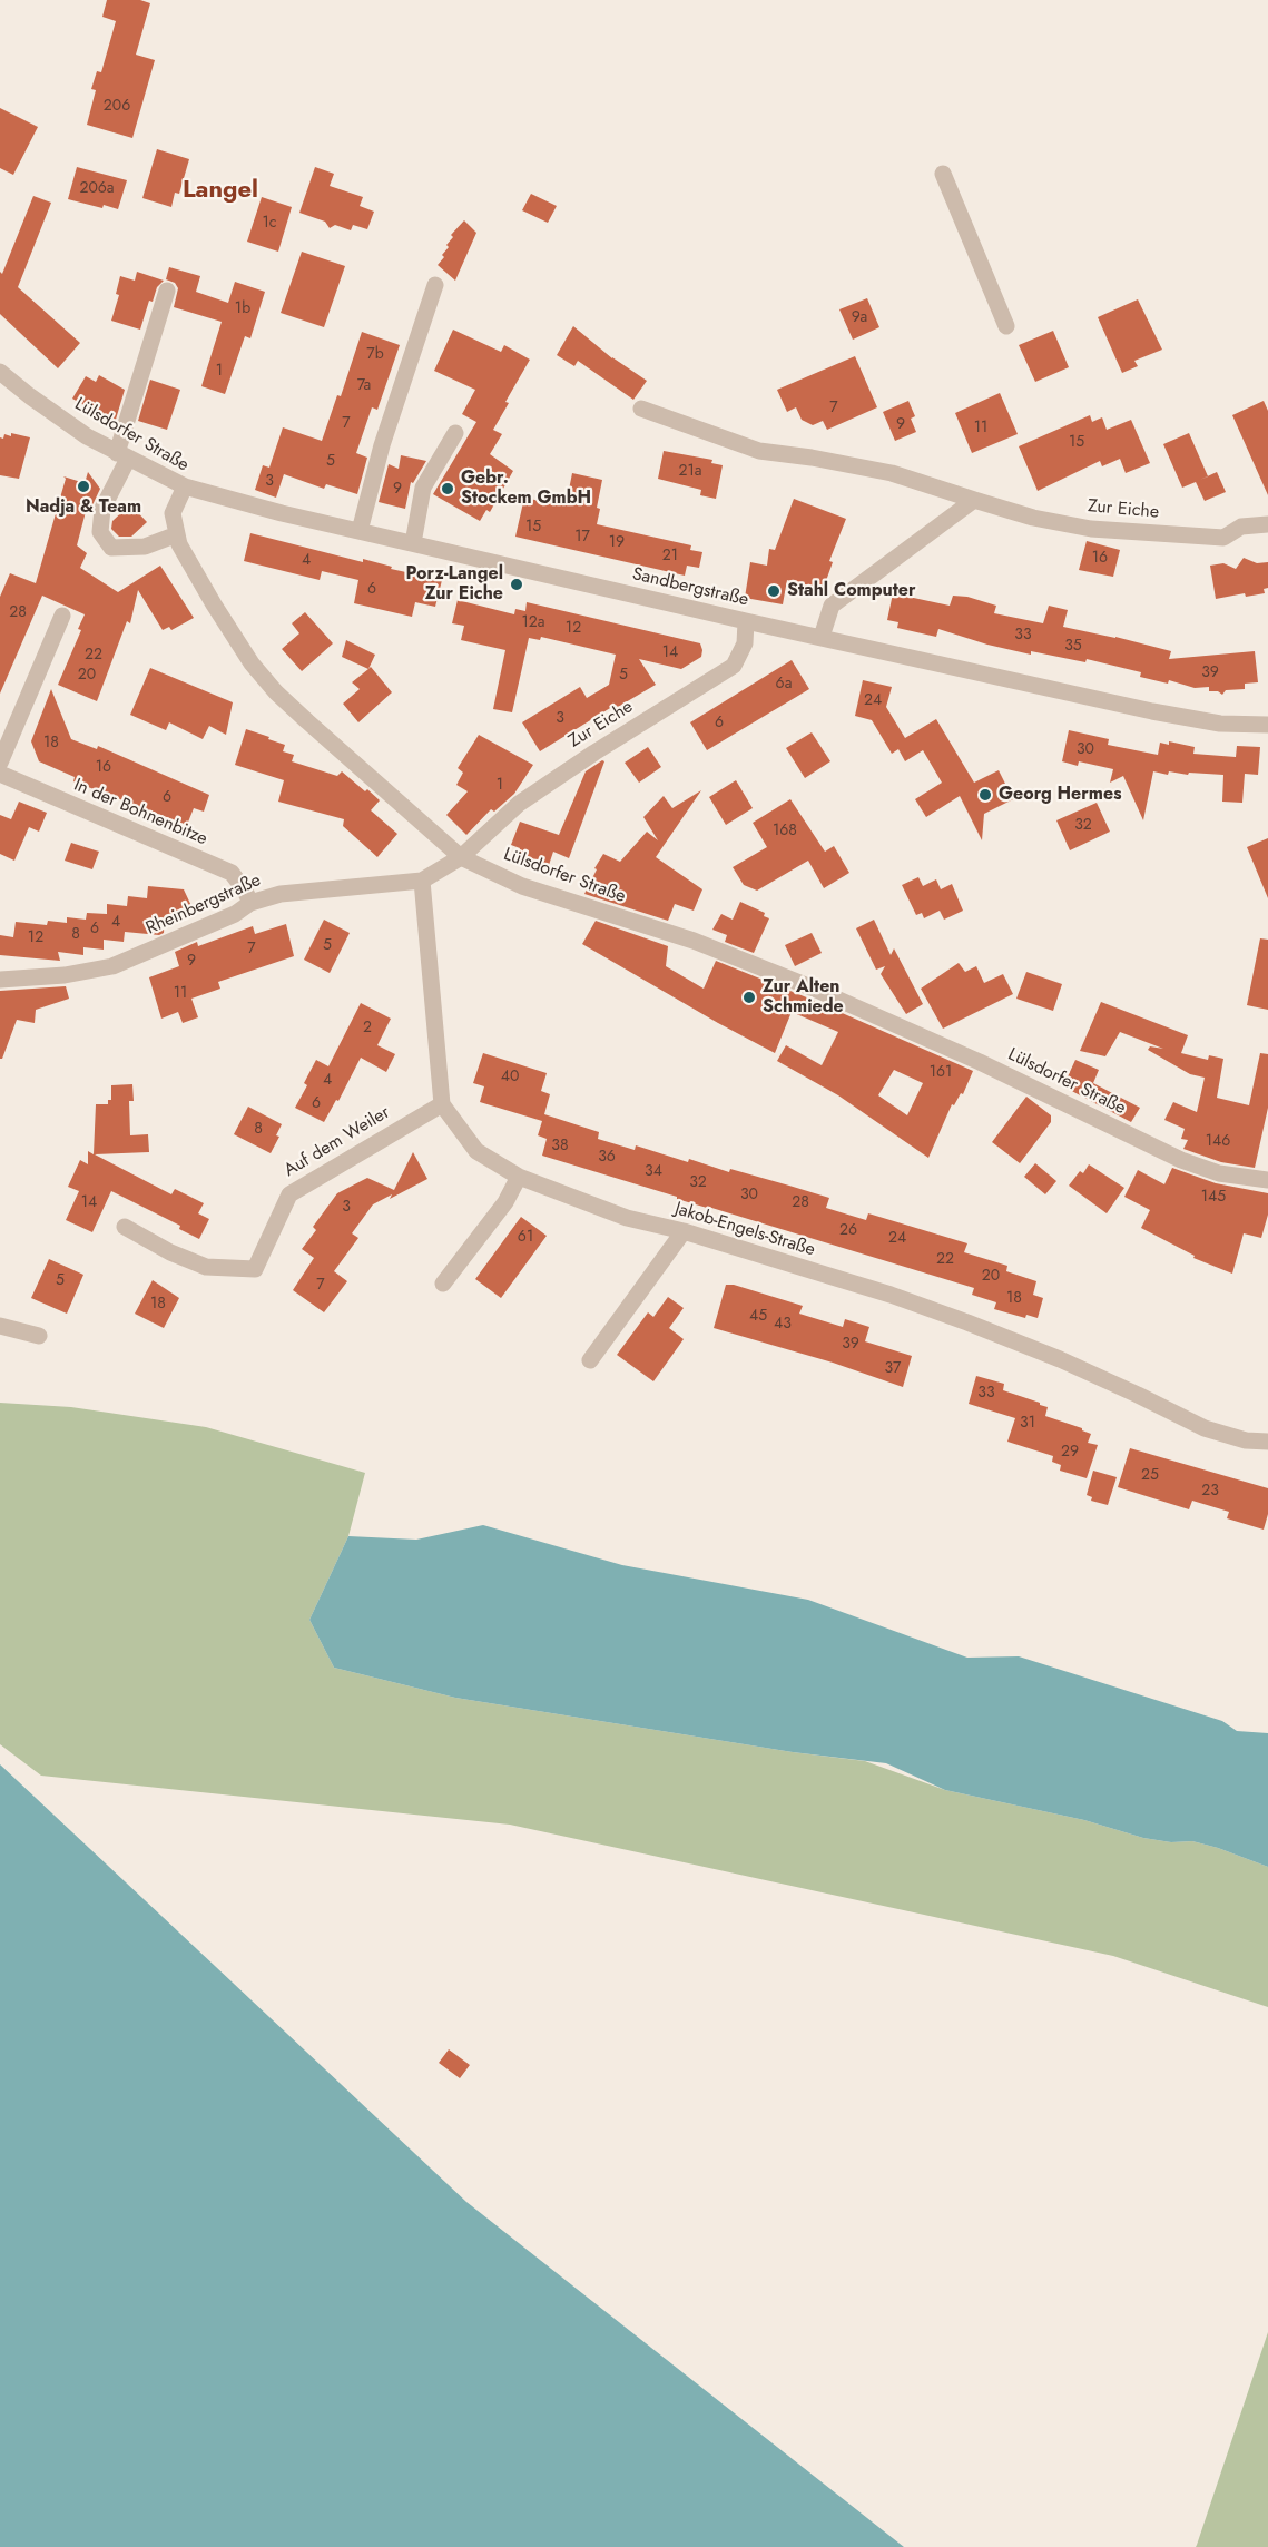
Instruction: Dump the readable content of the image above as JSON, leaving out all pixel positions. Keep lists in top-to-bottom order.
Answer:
{
  "streets": {
    "street": [
      "Lülsdorfer Straße",
      "Zur Eiche",
      "Sandbergstraße",
      "In der Bohnenbitze",
      "Rheinbergstraße",
      "Auf dem Weiler",
      "Jakob-Engels-Straße"
    ]
  },
  "crossings": [
    ["Lülsdorfer Straße", "Zur Eiche"],
    ["Lülsdorfer Straße", "Sandbergstraße"],
    ["Lülsdorfer Straße", "Rheinbergstraße"],
    ["Zur Eiche", "Sandbergstraße"],
    ["Zur Eiche", "Rheinbergstraße"],
    ["In der Bohnenbitze", "Rheinbergstraße"],
    ["Auf dem Weiler", "Jakob-Engels-Straße"]
  ],
  "districts": ["Langel"],
  "places": [
    "Nadja & Team",
    "Gebr. Stockem GmbH",
    "Porz-Langel Zur Eiche",
    "Stahl Computer",
    "Georg Hermes",
    "Zur Alten Schmiede"
  ],
  "house_numbers": [
    "206",
    "206a",
    "1c",
    "1b",
    "9a",
    "7b",
    "1",
    "7a",
    "7",
    "7",
    "9",
    "11",
    "15",
    "5",
    "21a",
    "3",
    "9",
    "15",
    "17",
    "19",
    "21",
    "16",
    "4",
    "6",
    "28",
    "12a",
    "12",
    "33",
    "35",
    "14",
    "22",
    "39",
    "20",
    "5",
    "6a",
    "24",
    "3",
    "6",
    "18",
    "30",
    "16",
    "1",
    "6",
    "32",
    "168",
    "4",
    "6",
    "8",
    "12",
    "5",
    "7",
    "9",
    "11",
    "2",
    "161",
    "40",
    "4",
    "6",
    "8",
    "146",
    "38",
    "36",
    "34",
    "32",
    "30",
    "145",
    "14",
    "28",
    "3",
    "26",
    "61",
    "24",
    "22",
    "20",
    "5",
    "7",
    "18",
    "18",
    "45",
    "43",
    "39",
    "37",
    "33",
    "31",
    "29",
    "25",
    "23"
  ]
}
